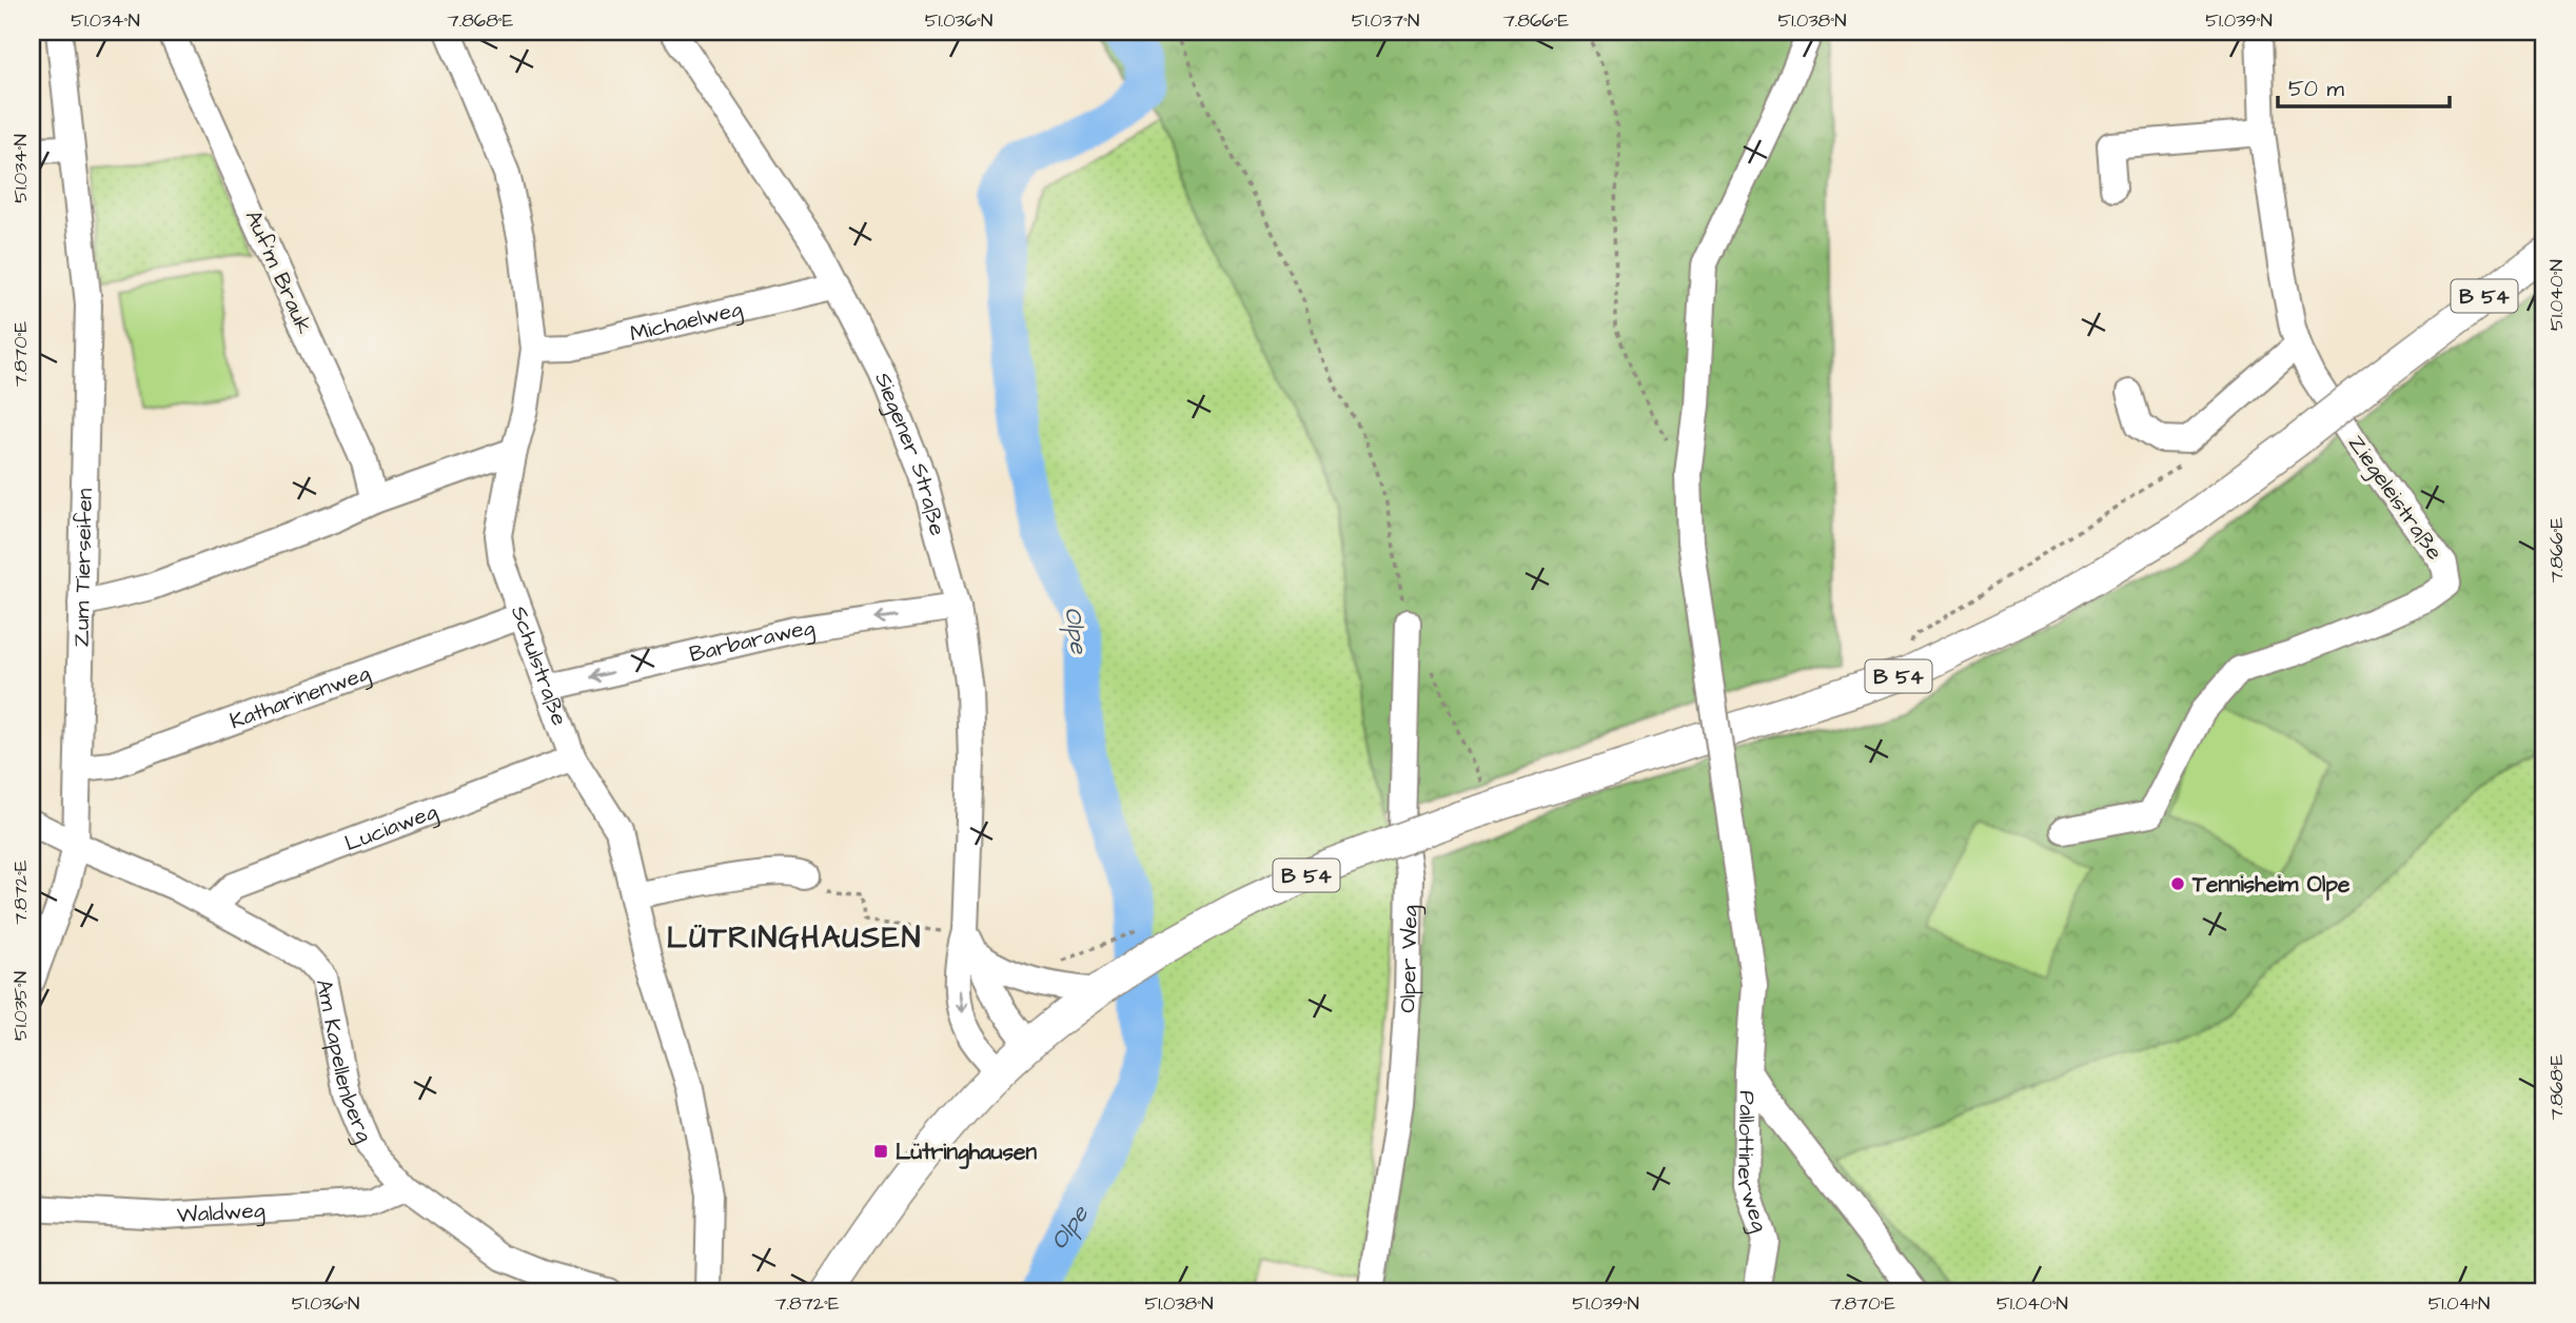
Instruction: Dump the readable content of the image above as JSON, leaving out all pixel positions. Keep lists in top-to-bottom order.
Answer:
{
  "streets": {
    "main road": ["B 54"],
    "street": [
      "Auf'm Brauk",
      "Michaelweg",
      "Siegener Straße",
      "Ziegeleistraße",
      "Zum Tierseifen",
      "Barbaraweg",
      "Schulstraße",
      "Katharinenweg",
      "Luciaweg",
      "Olper Weg",
      "Am Kapellenberg",
      "Pallottinerweg",
      "Waldweg"
    ]
  },
  "crossings": [
    ["B 54", "Siegener Straße"],
    ["Michaelweg", "Siegener Straße"],
    ["Michaelweg", "Schulstraße"],
    ["Siegener Straße", "Barbaraweg"],
    ["Zum Tierseifen", "Katharinenweg"],
    ["Zum Tierseifen", "Am Kapellenberg"],
    ["Barbaraweg", "Schulstraße"],
    ["Schulstraße", "Katharinenweg"],
    ["Schulstraße", "Luciaweg"],
    ["Luciaweg", "Am Kapellenberg"],
    ["Am Kapellenberg", "Waldweg"]
  ],
  "districts": ["LÜTRINGHAUSEN"],
  "water": ["Olpe"],
  "places": {
    "other": ["Tennisheim Olpe"],
    "transit": ["Lütringhausen"]
  },
  "scale_bar": "50 m",
  "coordinates": [
    "51.034°N",
    "7.868°E",
    "51.036°N",
    "51.037°N",
    "7.866°E",
    "51.038°N",
    "51.039°N",
    "51.040°N",
    "7.870°E",
    "7.872°E",
    "51.035°N",
    "51.041°N"
  ]
}
